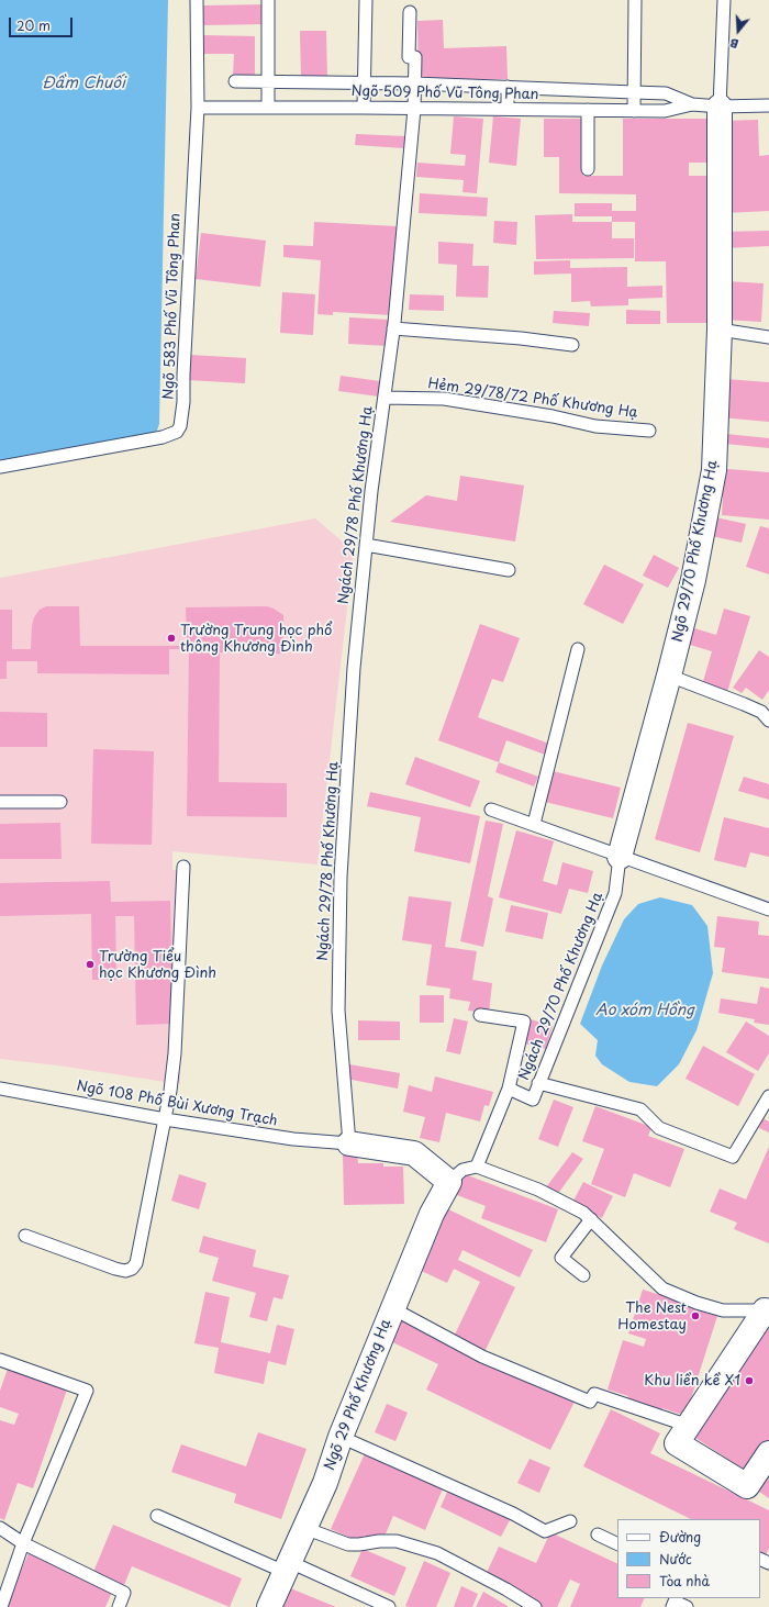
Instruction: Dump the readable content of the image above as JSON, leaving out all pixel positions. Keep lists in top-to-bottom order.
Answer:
{
  "streets": {
    "street": ["Ngõ 29/70 Phố Khương Hạ", "Ngõ 29 Phố Khương Hạ"],
    "lane": [
      "Ngõ 509 Phố Vũ Tông Phan",
      "Ngõ 583 Phố Vũ Tông Phan",
      "Hẻm 29/78/72 Phố Khương Hạ",
      "Ngách 29/78 Phố Khương Hạ",
      "Ngách 29/70 Phố Khương Hạ",
      "Ngõ 108 Phố Bùi Xương Trạch"
    ]
  },
  "crossings": [
    ["Ngõ 509 Phố Vũ Tông Phan", "Ngõ 583 Phố Vũ Tông Phan"],
    ["Ngõ 509 Phố Vũ Tông Phan", "Ngách 29/78 Phố Khương Hạ"],
    ["Ngõ 509 Phố Vũ Tông Phan", "Ngõ 29/70 Phố Khương Hạ"],
    ["Hẻm 29/78/72 Phố Khương Hạ", "Ngách 29/78 Phố Khương Hạ"],
    ["Ngách 29/78 Phố Khương Hạ", "Ngõ 108 Phố Bùi Xương Trạch"],
    ["Ngõ 29/70 Phố Khương Hạ", "Ngách 29/70 Phố Khương Hạ"]
  ],
  "water": ["Đầm Chuối", "Ao xóm Hồng"],
  "places": [
    "Trường Trung học phổ thông Khương Đình",
    "Trường Tiểu học Khương Đình",
    "The Nest Homestay",
    "Khu liền kề X1"
  ],
  "legend": ["Đường", "Nước", "Tòa nhà"],
  "scale_bar": "20 m",
  "north": "bottom"
}
